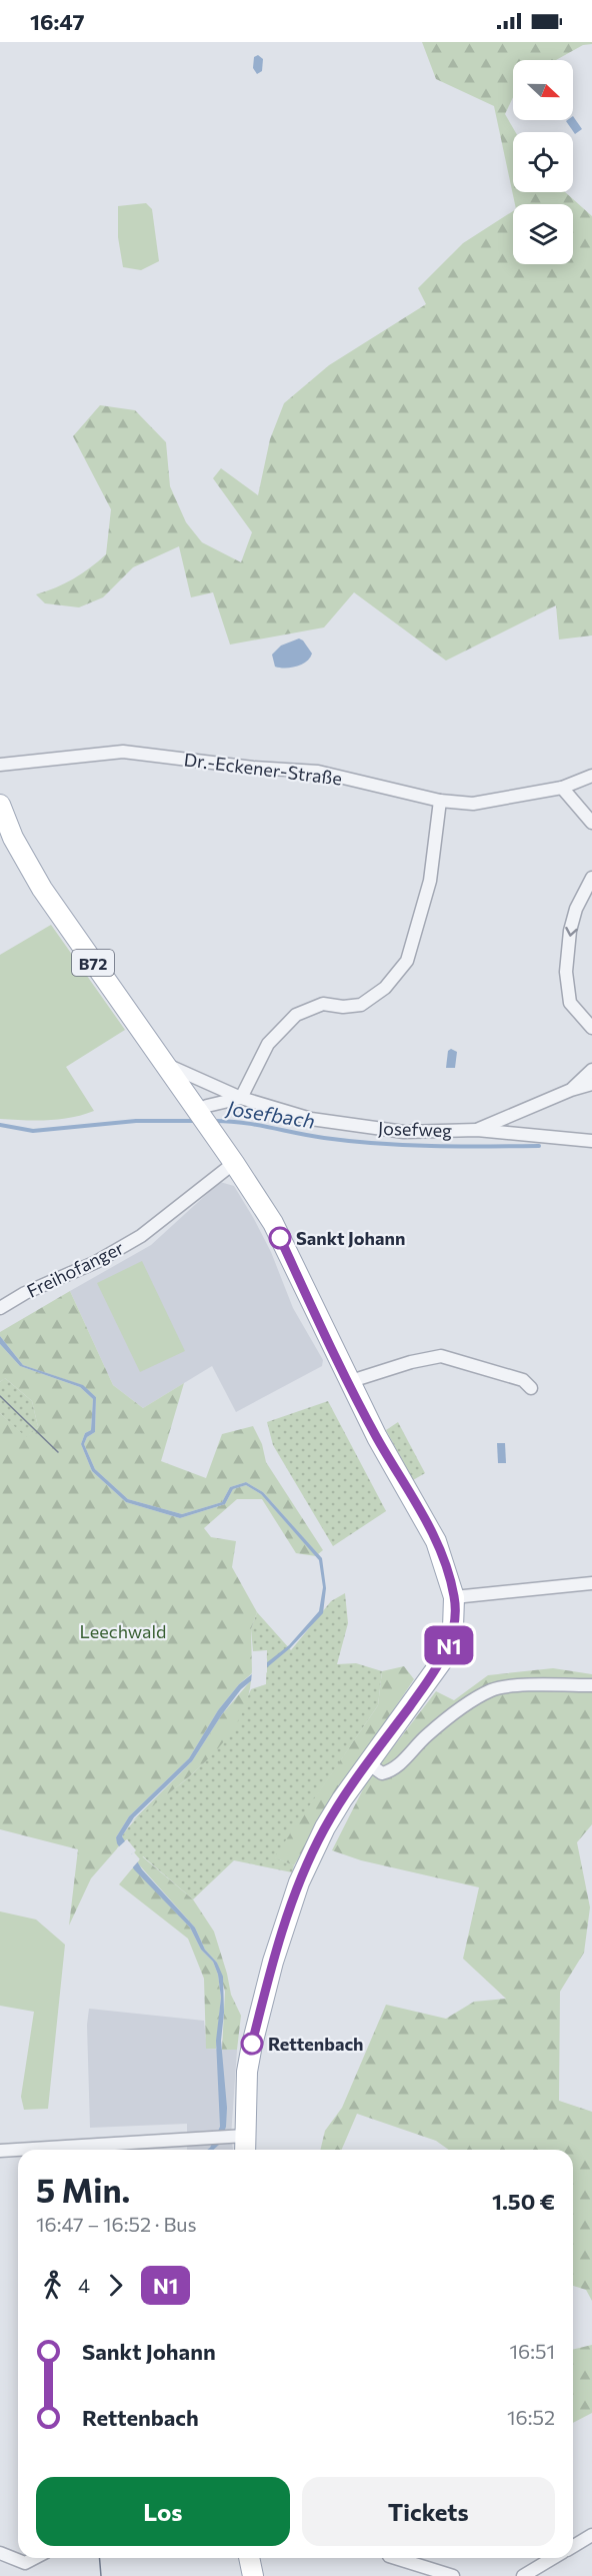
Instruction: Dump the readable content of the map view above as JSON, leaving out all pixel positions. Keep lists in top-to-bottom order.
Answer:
{
  "streets": {
    "main road": ["B72"],
    "street": ["Dr.-Eckener-Straße", "Josefweg", "Freihofanger"]
  },
  "crossings": [
    ["B72", "Josefweg"],
    ["B72", "Freihofanger"]
  ],
  "water": ["Josefbach"],
  "parks": ["Leechwald"],
  "places": ["Sankt Johann", "Rettenbach"],
  "lines": ["bus line N1"],
  "north": "right",
  "page": {
    "status": "16:47",
    "on_map": "N1",
    "heading": ["5 Min.", "16:47 – 16:52 · Bus", "1.50 €"],
    "legs": ["4", "N1"],
    "list": [
      {
        "name": "Sankt Johann",
        "value": "16:51"
      },
      {
        "name": "Rettenbach",
        "value": "16:52"
      }
    ],
    "buttons": ["Los", "Tickets"]
  }
}
